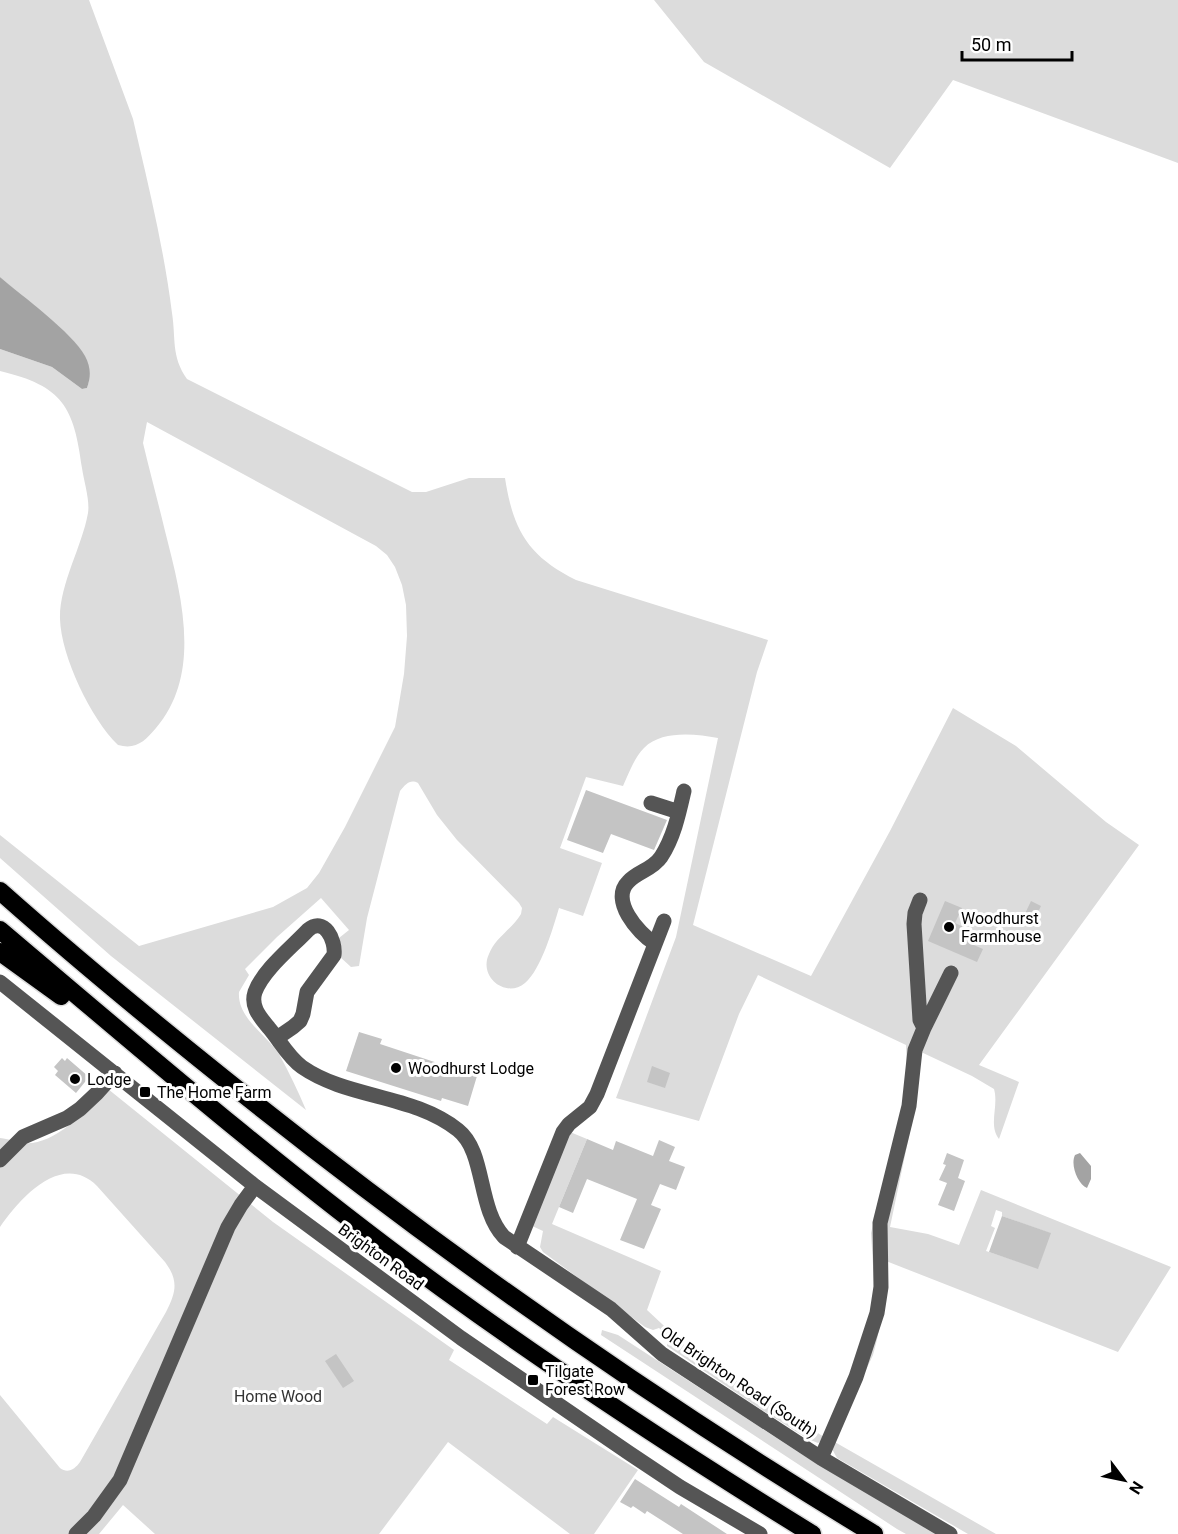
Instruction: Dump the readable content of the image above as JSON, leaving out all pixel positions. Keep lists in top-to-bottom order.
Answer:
{
  "streets": {
    "street": ["Brighton Road", "Old Brighton Road (South)"]
  },
  "parks": ["Home Wood"],
  "places": {
    "other": ["Woodhurst Farmhouse", "Woodhurst Lodge", "Lodge"],
    "transit": ["The Home Farm", "Tilgate Forest Row"]
  },
  "scale_bar": "50 m",
  "north": "bottom right"
}
